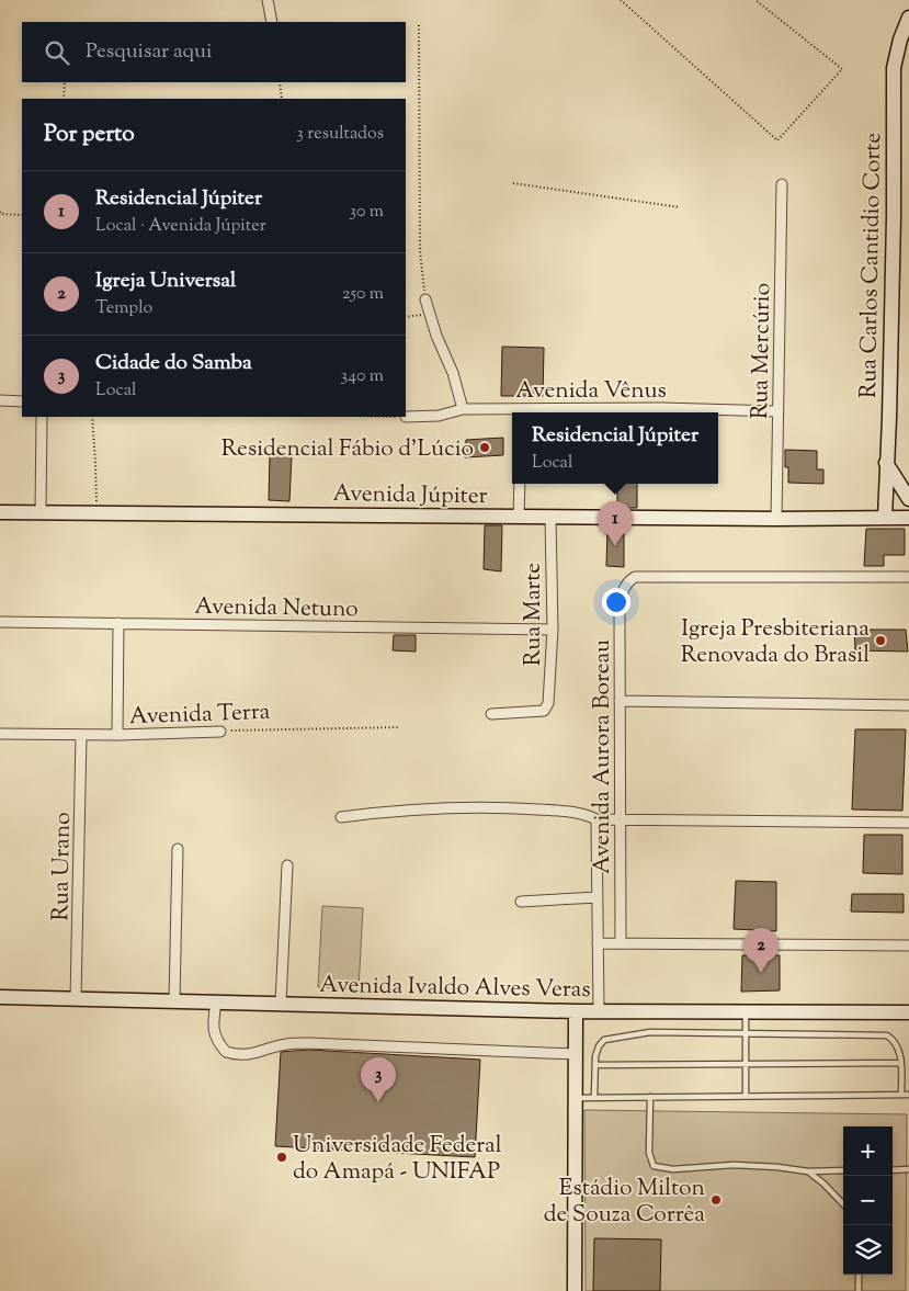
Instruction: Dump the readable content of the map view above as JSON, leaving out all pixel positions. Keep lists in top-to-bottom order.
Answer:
{
  "streets": {
    "main road": ["Rua Carlos Cantidio Corte", "Avenida Júpiter", "Avenida Ivaldo Alves Veras"],
    "street": [
      "Rua Mercúrio",
      "Avenida Vênus",
      "Avenida Netuno",
      "Rua Marte",
      "Avenida Terra",
      "Avenida Aurora Boreau",
      "Rua Urano"
    ]
  },
  "crossings": [
    ["Rua Carlos Cantidio Corte", "Avenida Júpiter"],
    ["Rua Mercúrio", "Avenida Vênus"],
    ["Rua Mercúrio", "Avenida Júpiter"],
    ["Avenida Júpiter", "Rua Marte"],
    ["Avenida Netuno", "Rua Marte"],
    ["Avenida Terra", "Rua Urano"],
    ["Rua Urano", "Avenida Ivaldo Alves Veras"]
  ],
  "places": [
    "Residencial Fábio d'Lúcio",
    "Igreja Presbiteriana Renovada do Brasil",
    "Universidade Federal do Amapá - UNIFAP",
    "Estádio Milton de Souza Corrêa"
  ],
  "page": {
    "search": "Pesquisar aqui",
    "heading": ["Por perto", "3 resultados"],
    "list": [
      {
        "mark": "1",
        "name": "Residencial Júpiter",
        "note": "Local · Avenida Júpiter",
        "value": "30 m"
      },
      {
        "mark": "2",
        "name": "Igreja Universal",
        "note": "Templo",
        "value": "250 m"
      },
      {
        "mark": "3",
        "name": "Cidade do Samba",
        "note": "Local",
        "value": "340 m"
      }
    ],
    "popup": ["Residencial Júpiter", "Local"],
    "pins": ["1", "2", "3"],
    "map_buttons": ["+", "−"]
  }
}
